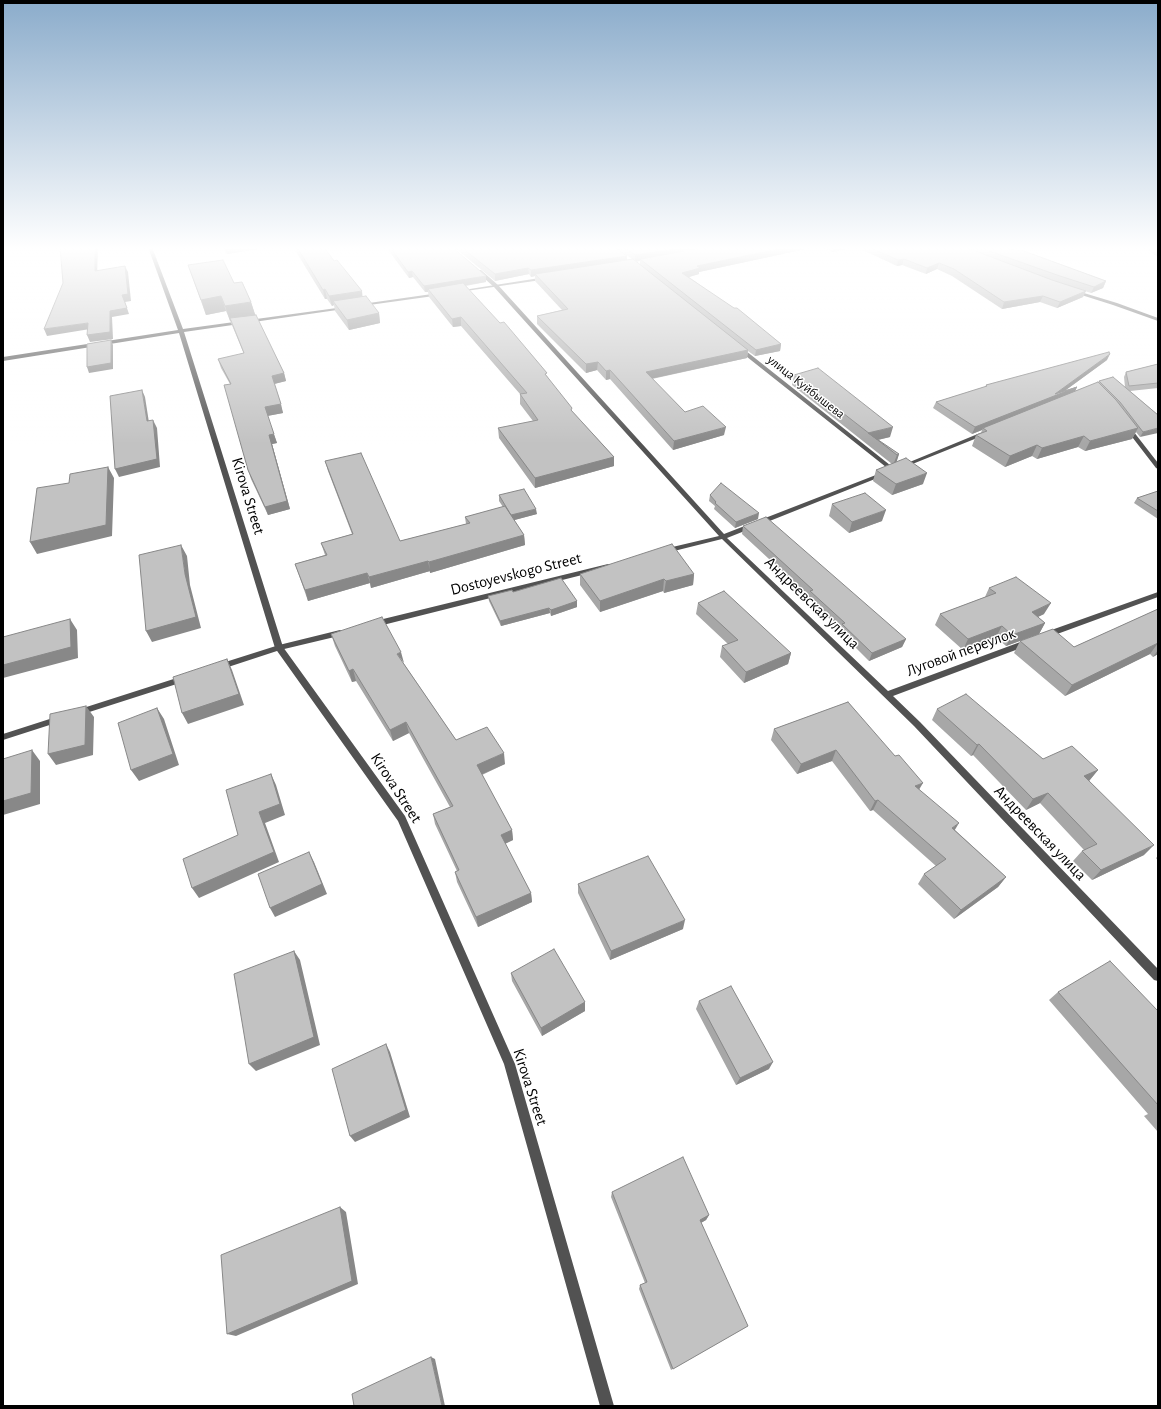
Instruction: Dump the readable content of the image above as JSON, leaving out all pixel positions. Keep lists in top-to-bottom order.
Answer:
{
  "streets": {
    "street": [
      "улица Куйбышева",
      "Kirova Street",
      "Dostoyevskogo Street",
      "Андреевская улица",
      "Луговой переулок"
    ]
  },
  "crossings": [
    ["Андреевская улица", "Луговой переулок"]
  ]
}
